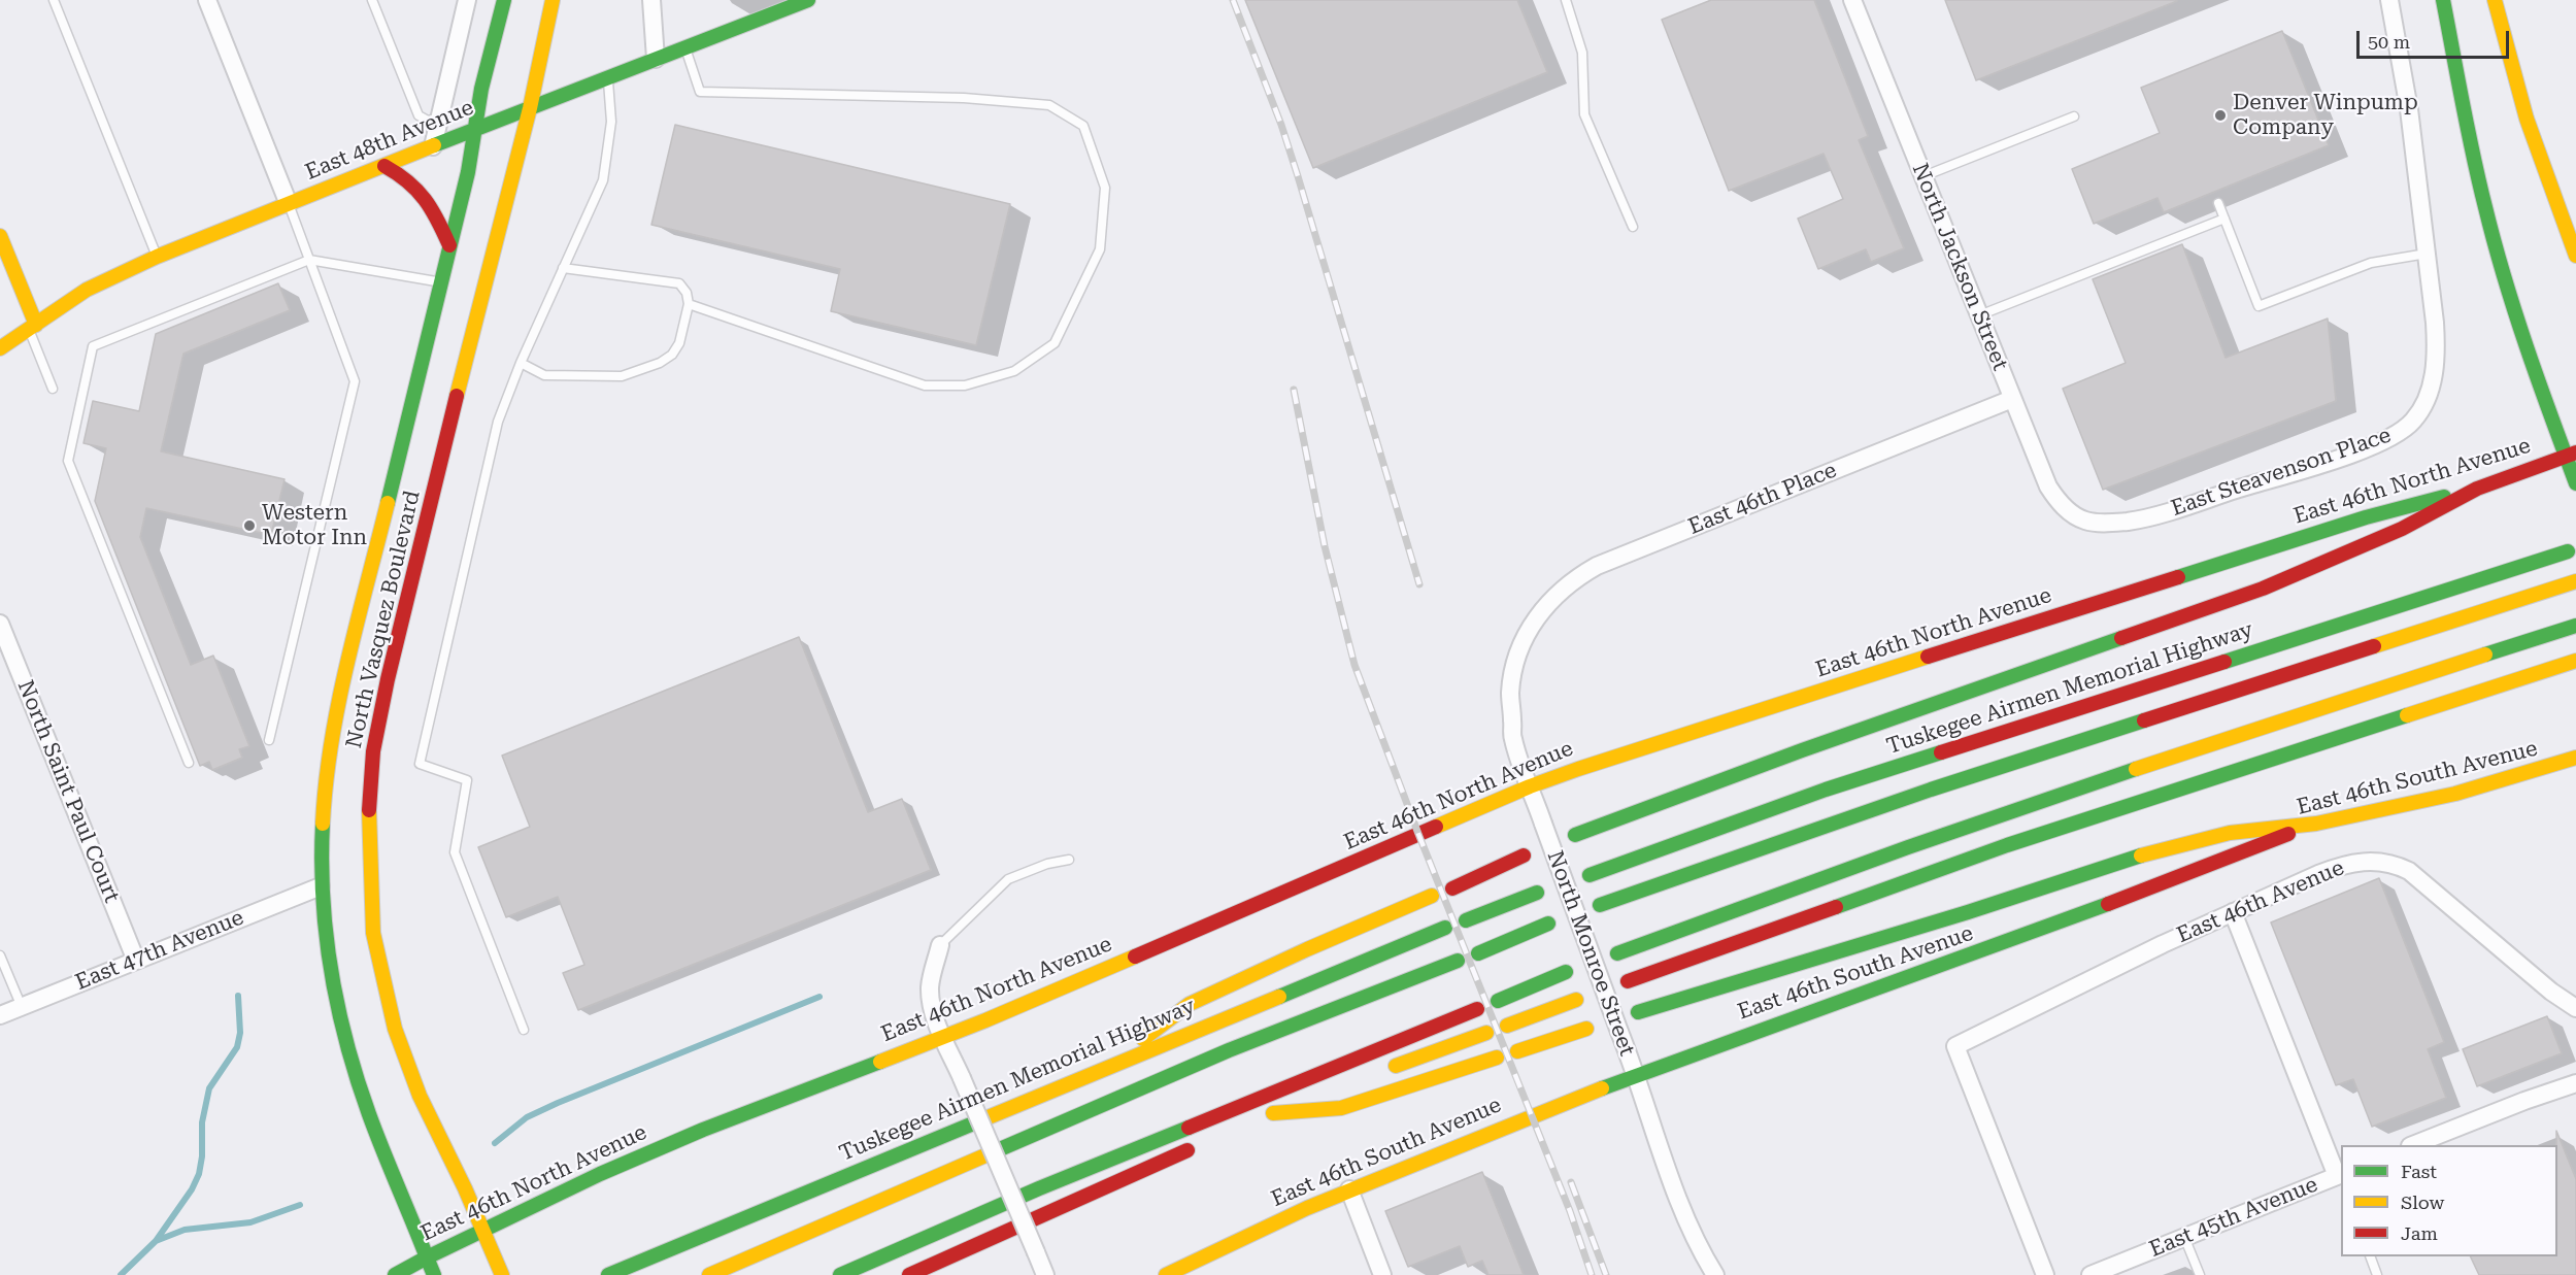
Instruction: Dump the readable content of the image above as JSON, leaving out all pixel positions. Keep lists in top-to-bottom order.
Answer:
{
  "streets": {
    "main road": [
      "East 48th Avenue",
      "East 46th North Avenue",
      "North Vasquez Boulevard",
      "Tuskegee Airmen Memorial Highway",
      "East 46th South Avenue"
    ],
    "street": [
      "North Jackson Street",
      "East Steavenson Place",
      "East 46th Place",
      "North Saint Paul Court",
      "East 46th Avenue",
      "East 47th Avenue",
      "North Monroe Street",
      "East 45th Avenue"
    ]
  },
  "crossings": [
    ["East 48th Avenue", "North Vasquez Boulevard"],
    ["North Jackson Street", "East Steavenson Place"],
    ["North Jackson Street", "East 46th Place"],
    ["East 46th North Avenue", "North Vasquez Boulevard"],
    ["East 46th North Avenue", "North Monroe Street"],
    ["East 46th Place", "North Monroe Street"],
    ["North Vasquez Boulevard", "East 47th Avenue"],
    ["East 46th South Avenue", "North Monroe Street"],
    ["North Saint Paul Court", "East 47th Avenue"]
  ],
  "places": ["Denver Winpump Company", "Western Motor Inn"],
  "legend": ["Fast", "Slow", "Jam"],
  "scale_bar": "50 m"
}
